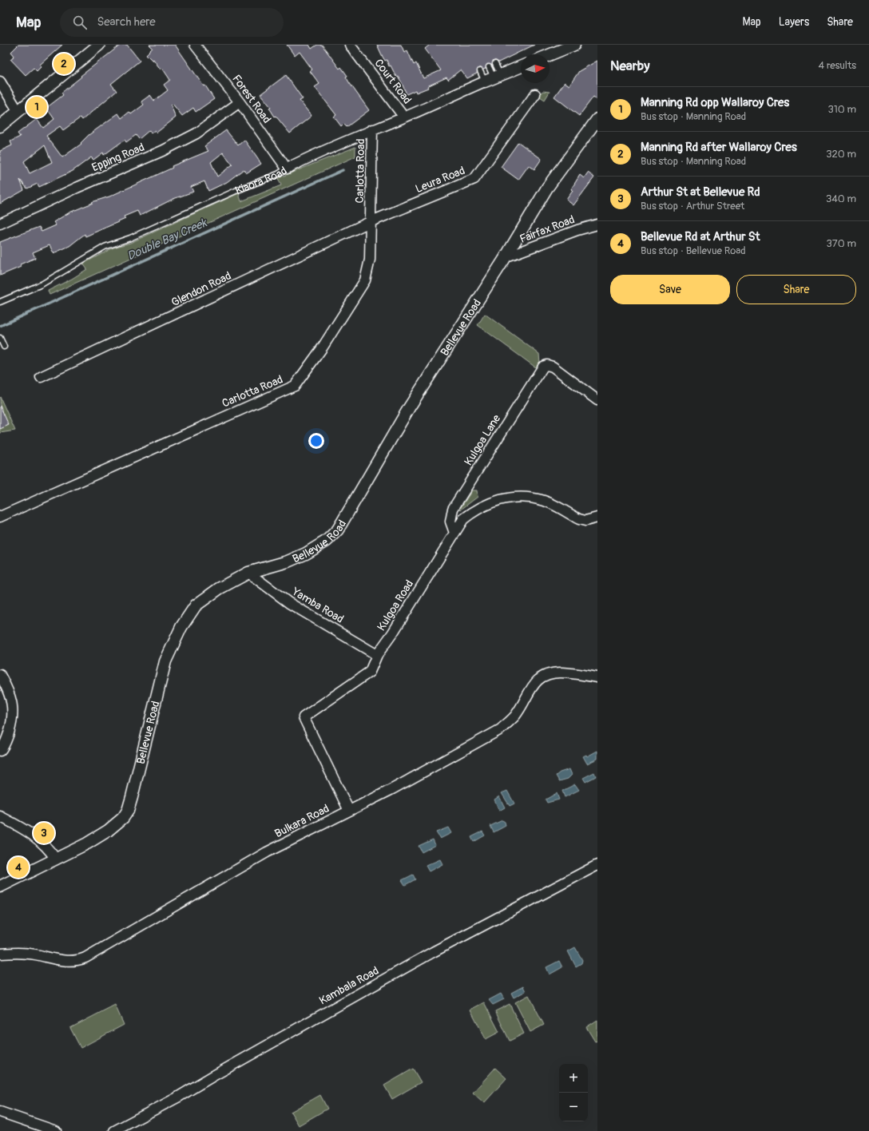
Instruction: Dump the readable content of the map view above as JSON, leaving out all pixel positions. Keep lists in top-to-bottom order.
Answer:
{
  "streets": {
    "street": [
      "Court Road",
      "Forest Road",
      "Epping Road",
      "Carlotta Road",
      "Kiaora Road",
      "Leura Road",
      "Fairfax Road",
      "Glendon Road",
      "Bellevue Road",
      "Kulgoa Lane",
      "Yamba Road",
      "Kulgoa Road",
      "Bulkara Road",
      "Kambala Road"
    ]
  },
  "crossings": [
    ["Court Road", "Kiaora Road"],
    ["Forest Road", "Epping Road"],
    ["Forest Road", "Kiaora Road"],
    ["Carlotta Road", "Kiaora Road"],
    ["Carlotta Road", "Leura Road"],
    ["Carlotta Road", "Glendon Road"],
    ["Leura Road", "Glendon Road"],
    ["Fairfax Road", "Bellevue Road"],
    ["Bellevue Road", "Yamba Road"],
    ["Kulgoa Lane", "Kulgoa Road"],
    ["Yamba Road", "Kulgoa Road"],
    ["Kulgoa Road", "Bulkara Road"]
  ],
  "water": ["Double Bay Creek"],
  "north": "right",
  "page": {
    "header": "Map",
    "search": "Search here",
    "nav": ["Map", "Layers", "Share"],
    "heading": ["Nearby", "4 results"],
    "pins": [
      "2",
      "1",
      "3",
      "4"
    ],
    "list": [
      {
        "mark": "1",
        "name": "Manning Rd opp Wallaroy Cres",
        "note": "Bus stop · Manning Road",
        "value": "310 m"
      },
      {
        "mark": "2",
        "name": "Manning Rd after Wallaroy Cres",
        "note": "Bus stop · Manning Road",
        "value": "320 m"
      },
      {
        "mark": "3",
        "name": "Arthur St at Bellevue Rd",
        "note": "Bus stop · Arthur Street",
        "value": "340 m"
      },
      {
        "mark": "4",
        "name": "Bellevue Rd at Arthur St",
        "note": "Bus stop · Bellevue Road",
        "value": "370 m"
      }
    ],
    "buttons": ["Save", "Share"],
    "map_buttons": ["+", "−"]
  }
}
